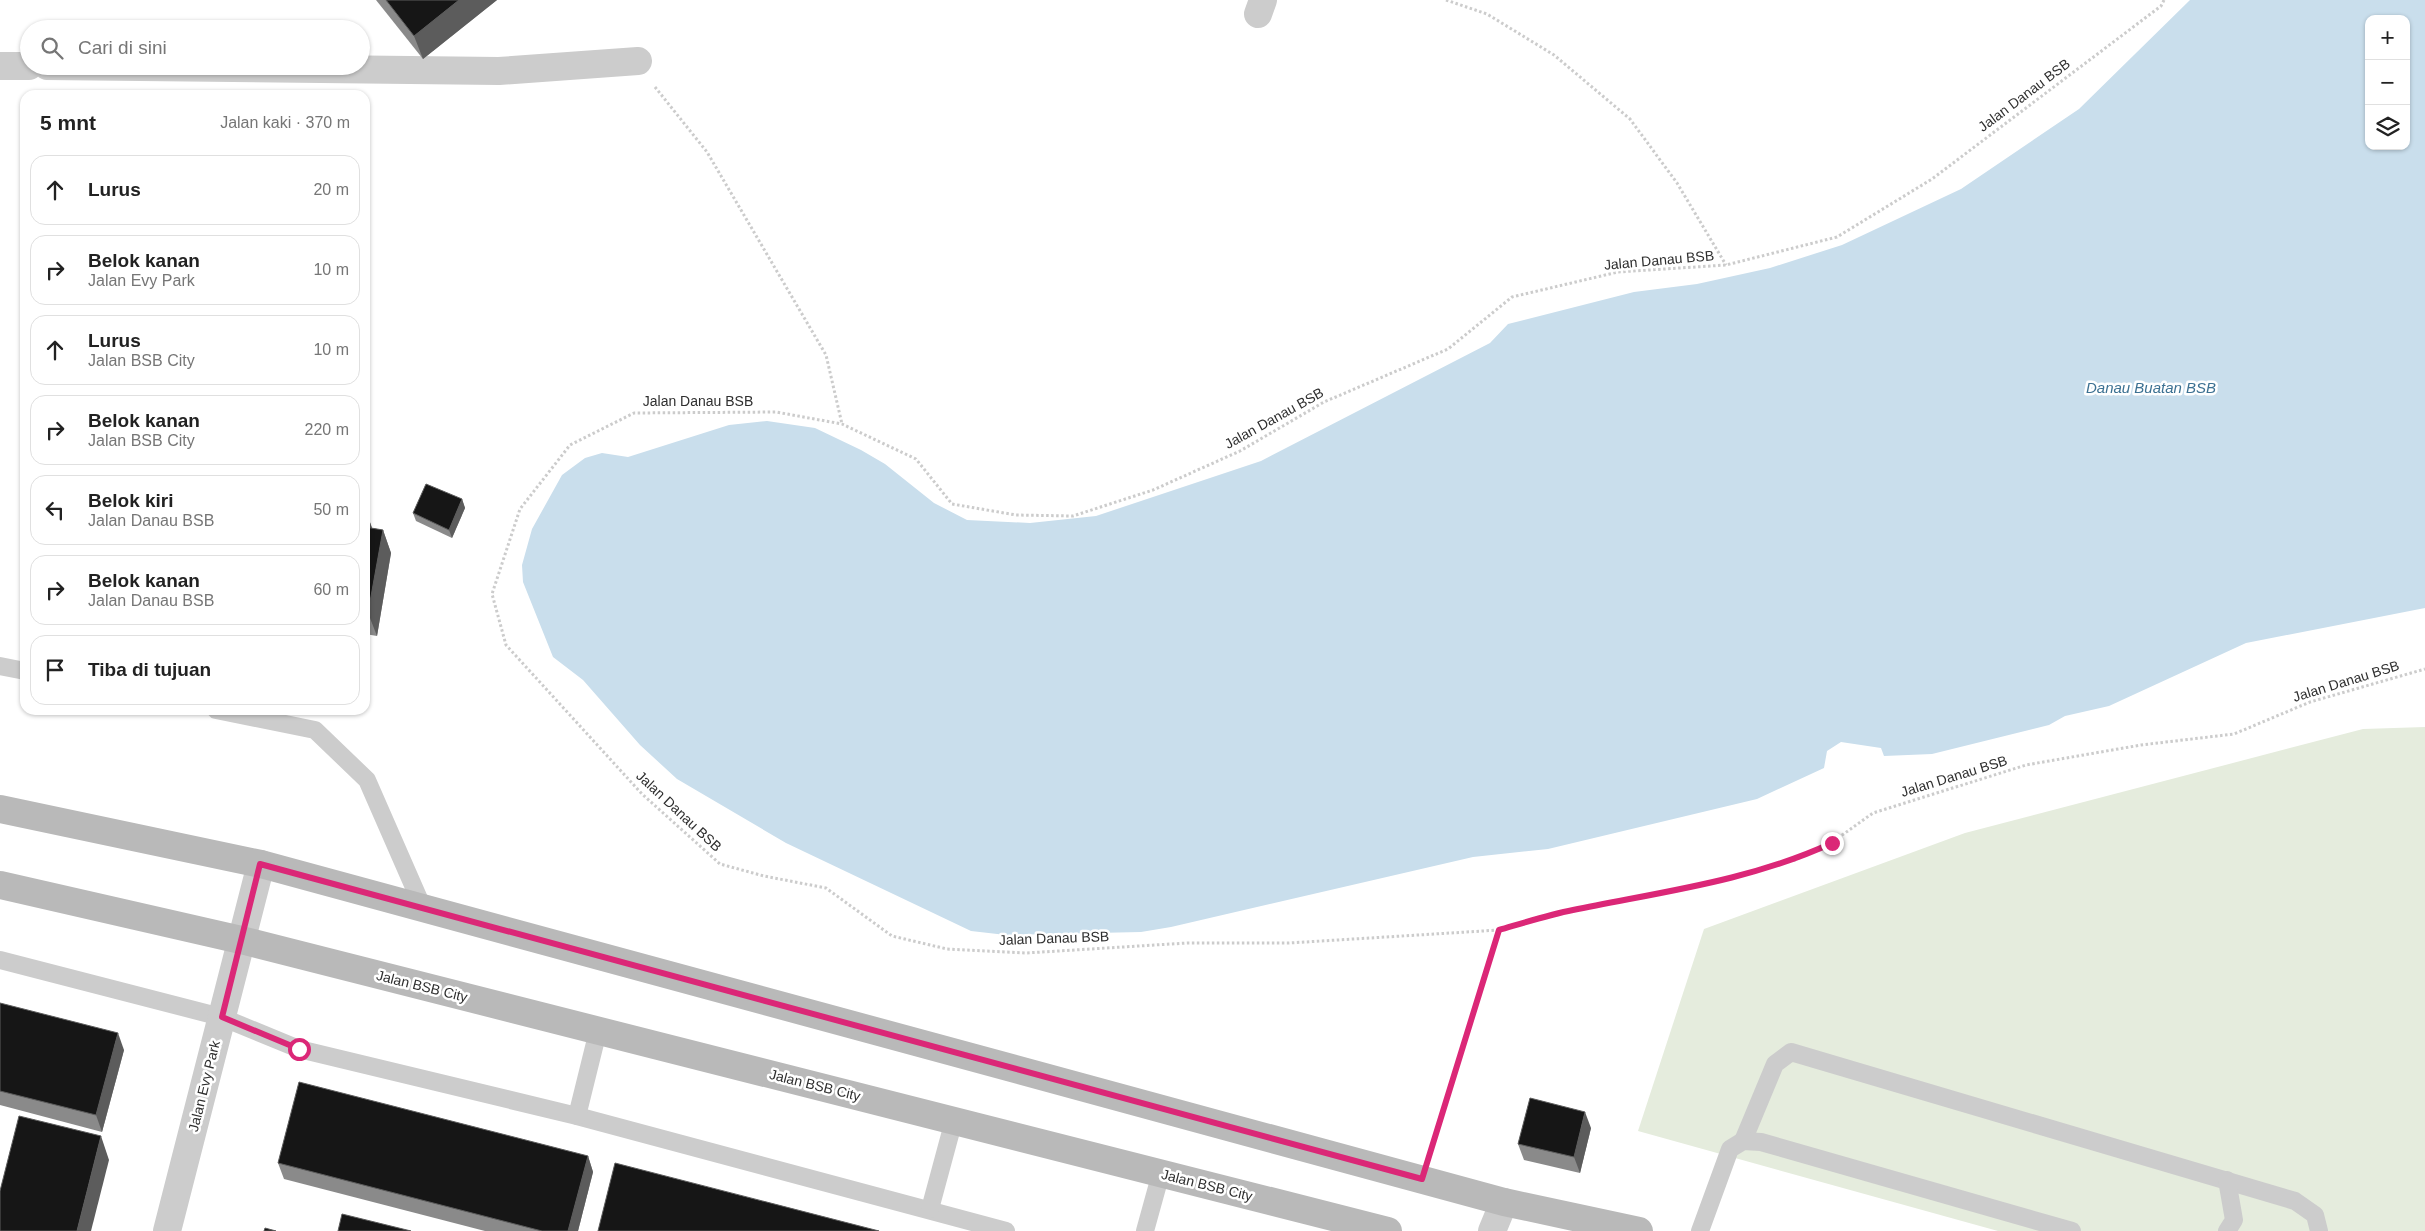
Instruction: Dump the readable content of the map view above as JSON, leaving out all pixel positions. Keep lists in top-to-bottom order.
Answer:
{
  "streets": {
    "street": ["Jalan BSB City", "Jalan Evy Park"],
    "path": ["Jalan Danau BSB"]
  },
  "crossings": [
    ["Jalan BSB City", "Jalan Evy Park"]
  ],
  "water": ["Danau Buatan BSB"],
  "page": {
    "map_buttons": ["+", "−"],
    "search": "Cari di sini",
    "heading": ["5 mnt", "Jalan kaki · 370 m"],
    "list": [
      ["Lurus", "20 m"],
      ["Belok kanan", "Jalan Evy Park", "10 m"],
      ["Lurus", "Jalan BSB City", "10 m"],
      ["Belok kanan", "Jalan BSB City", "220 m"],
      ["Belok kiri", "Jalan Danau BSB", "50 m"],
      ["Belok kanan", "Jalan Danau BSB", "60 m"],
      "Tiba di tujuan"
    ]
  }
}
